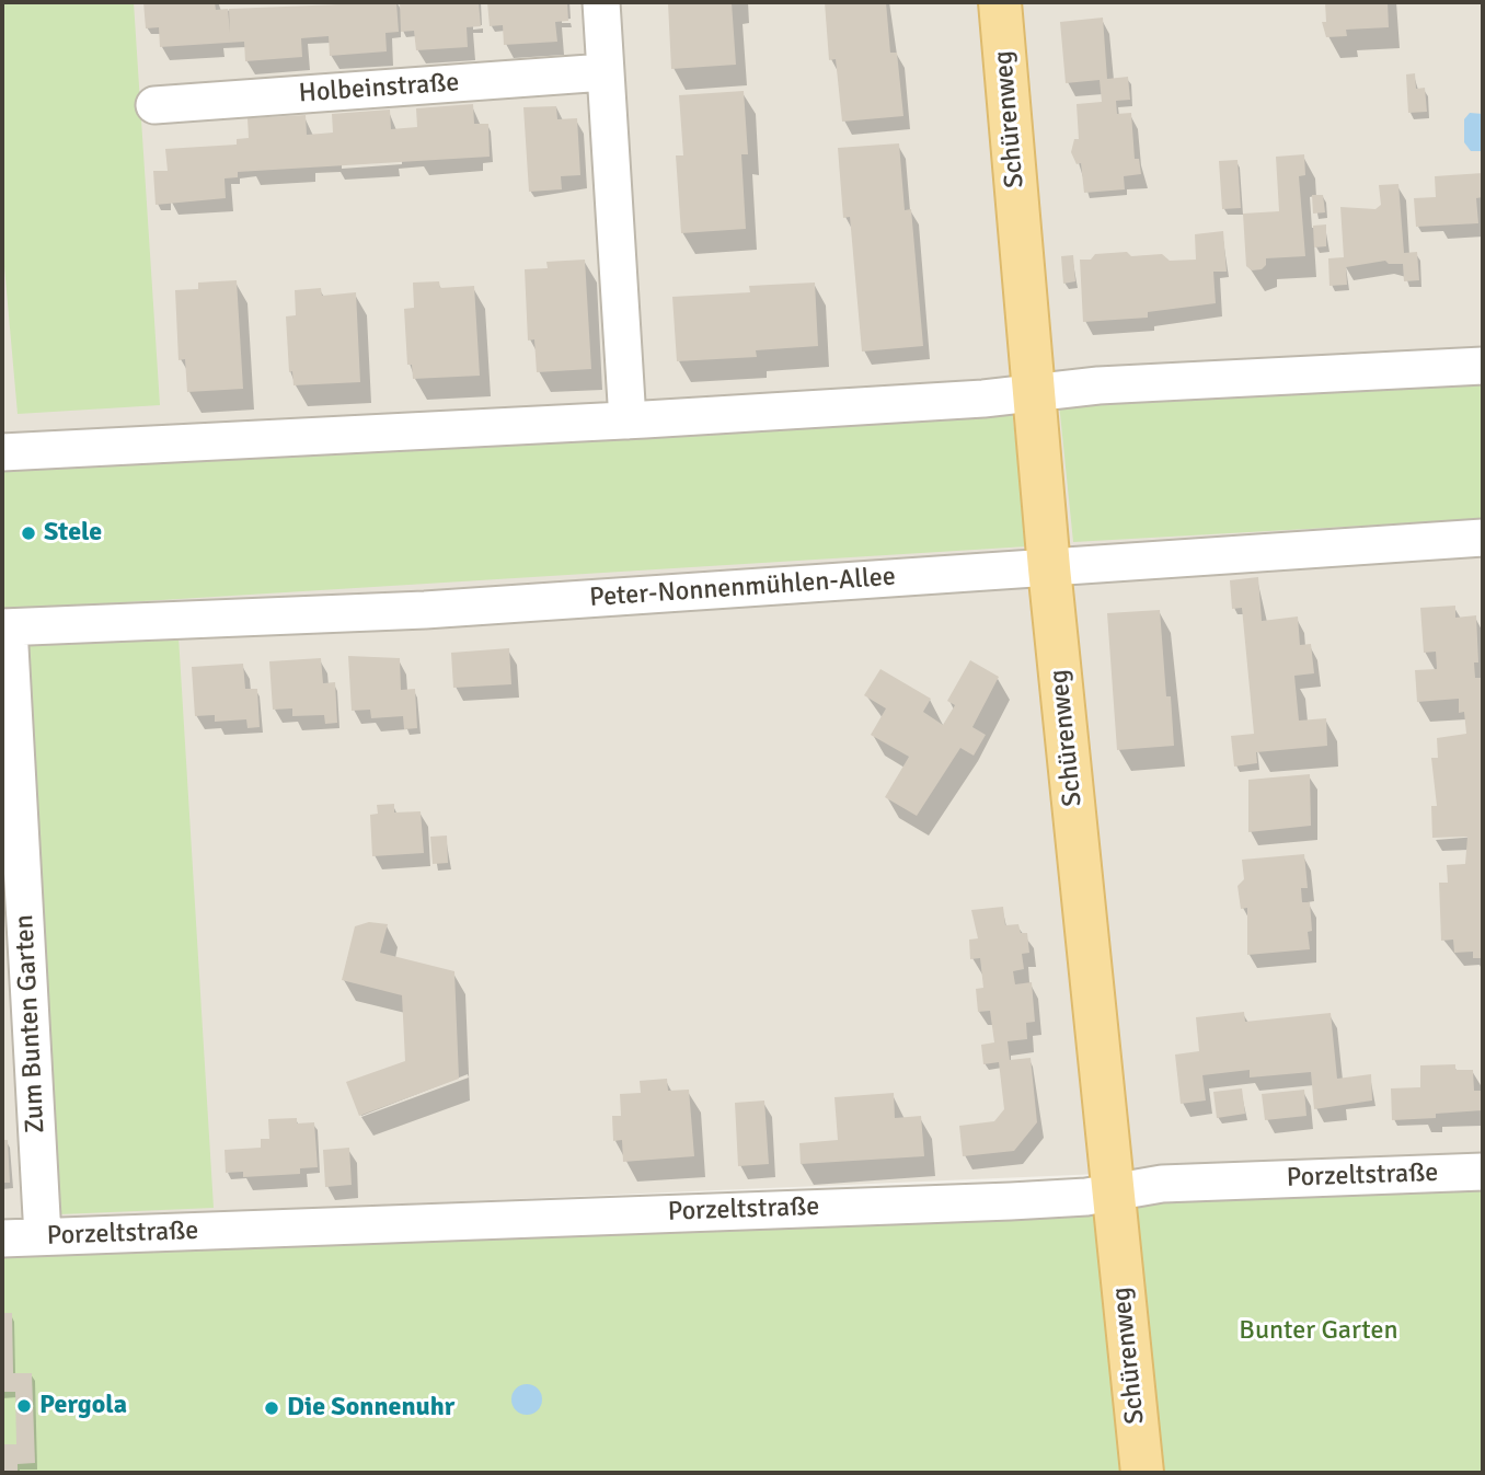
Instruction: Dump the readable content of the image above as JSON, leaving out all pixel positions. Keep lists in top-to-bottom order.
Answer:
{
  "streets": {
    "main road": ["Schürenweg"],
    "street": [
      "Holbeinstraße",
      "Peter-Nonnenmühlen-Allee",
      "Zum Bunten Garten",
      "Porzeltstraße"
    ]
  },
  "crossings": [
    ["Schürenweg", "Peter-Nonnenmühlen-Allee"],
    ["Schürenweg", "Porzeltstraße"],
    ["Peter-Nonnenmühlen-Allee", "Zum Bunten Garten"],
    ["Zum Bunten Garten", "Porzeltstraße"]
  ],
  "parks": ["Bunter Garten"],
  "places": ["Stele", "Pergola", "Die Sonnenuhr"]
}
